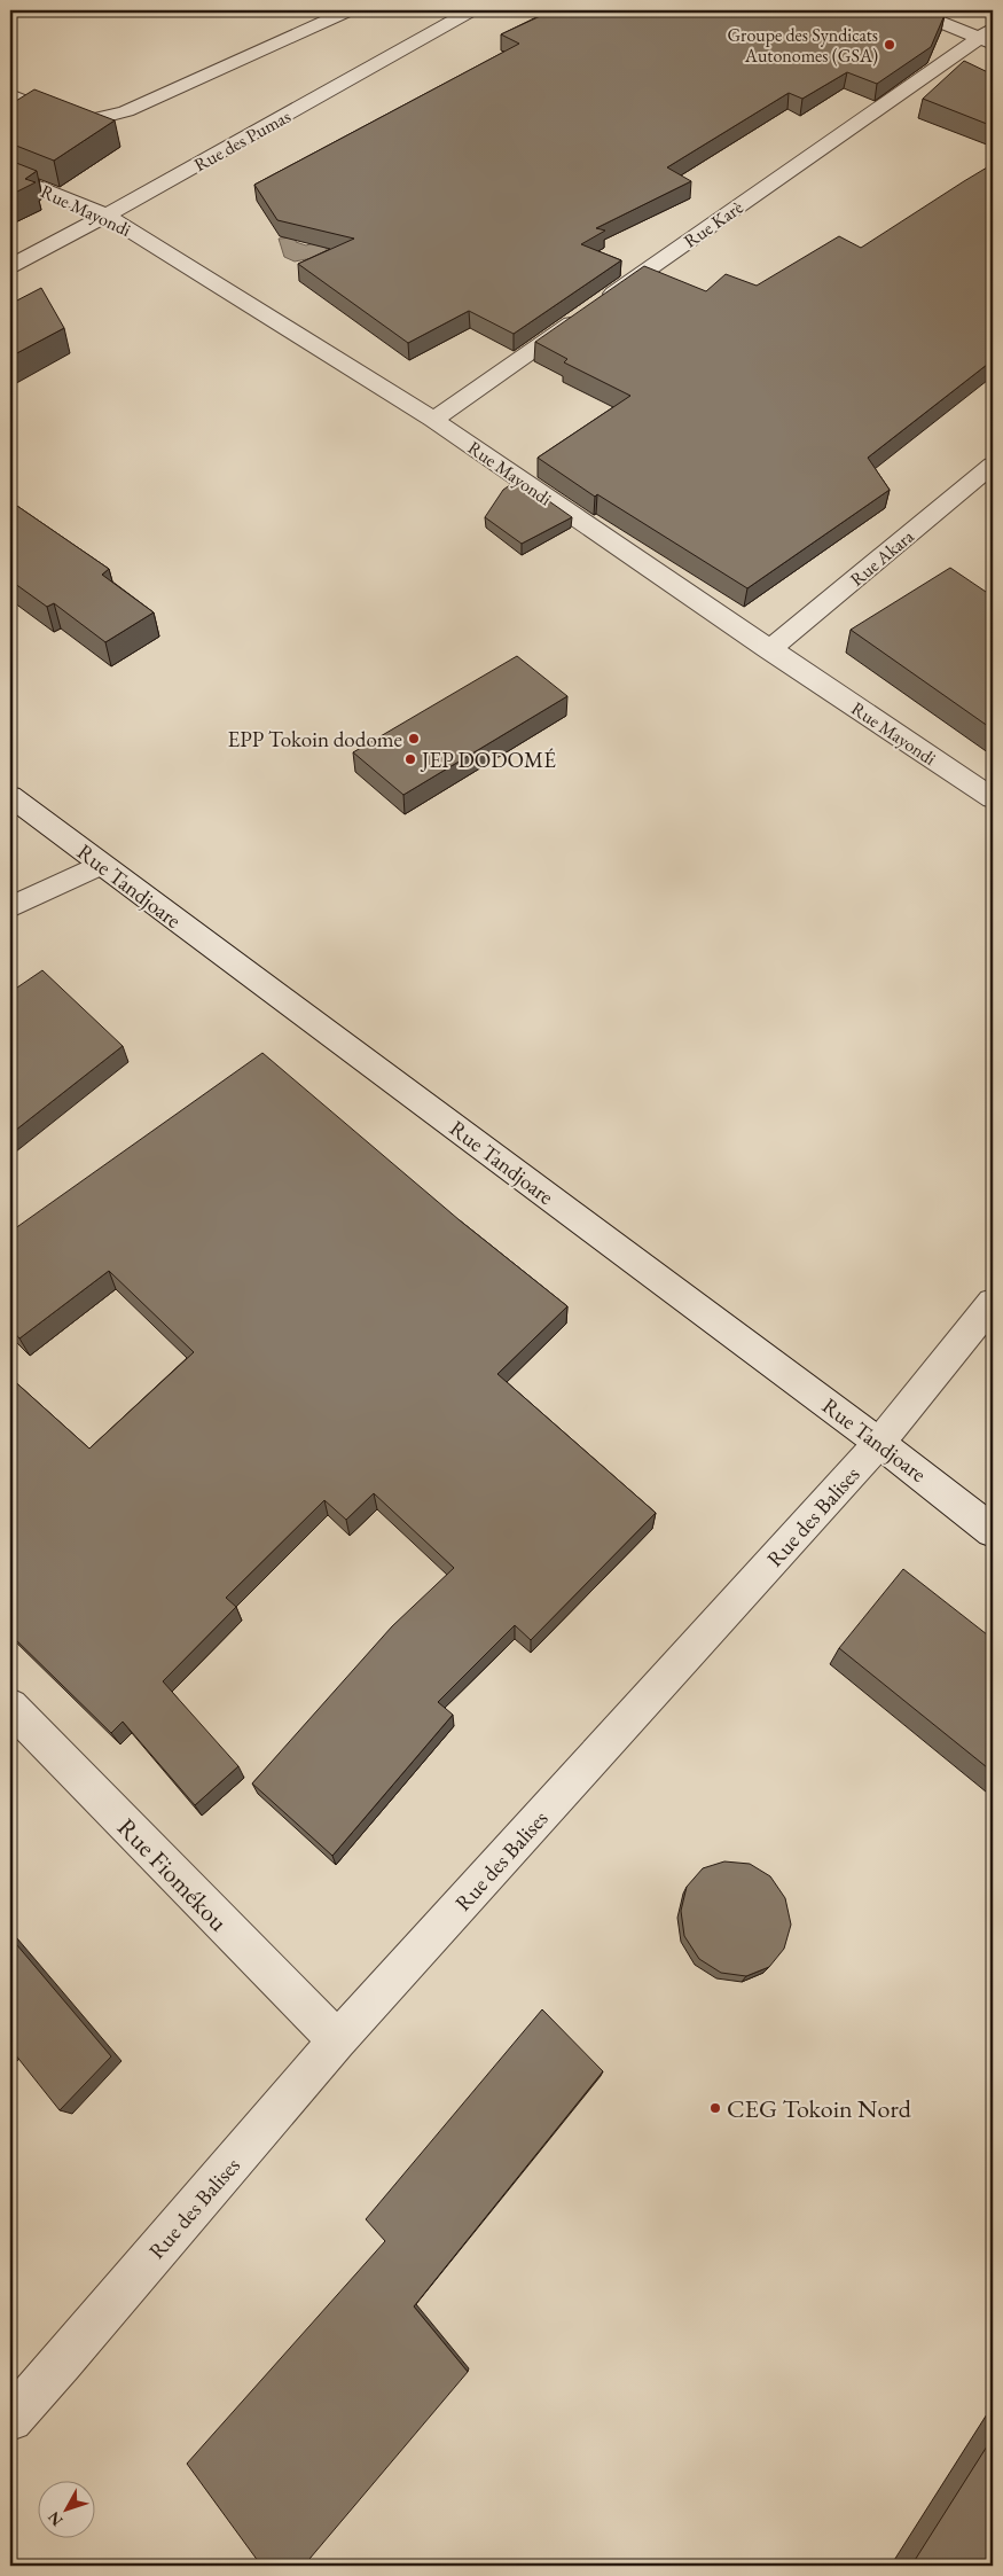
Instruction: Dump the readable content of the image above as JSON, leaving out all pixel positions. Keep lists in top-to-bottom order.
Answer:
{
  "streets": {
    "street": [
      "Rue des Pumas",
      "Rue Mayondi",
      "Rue Karè",
      "Rue Akara",
      "Rue Tandjoare",
      "Rue des Balises",
      "Rue Fiomékou"
    ]
  },
  "crossings": [
    ["Rue des Pumas", "Rue Mayondi"],
    ["Rue Mayondi", "Rue Karè"],
    ["Rue Mayondi", "Rue Akara"],
    ["Rue Tandjoare", "Rue des Balises"],
    ["Rue des Balises", "Rue Fiomékou"]
  ],
  "places": [
    "Groupe des Syndicats Autonomes (GSA)",
    "EPP Tokoin dodome",
    "JEP DODOMÉ",
    "CEG Tokoin Nord"
  ],
  "north": "bottom left"
}
